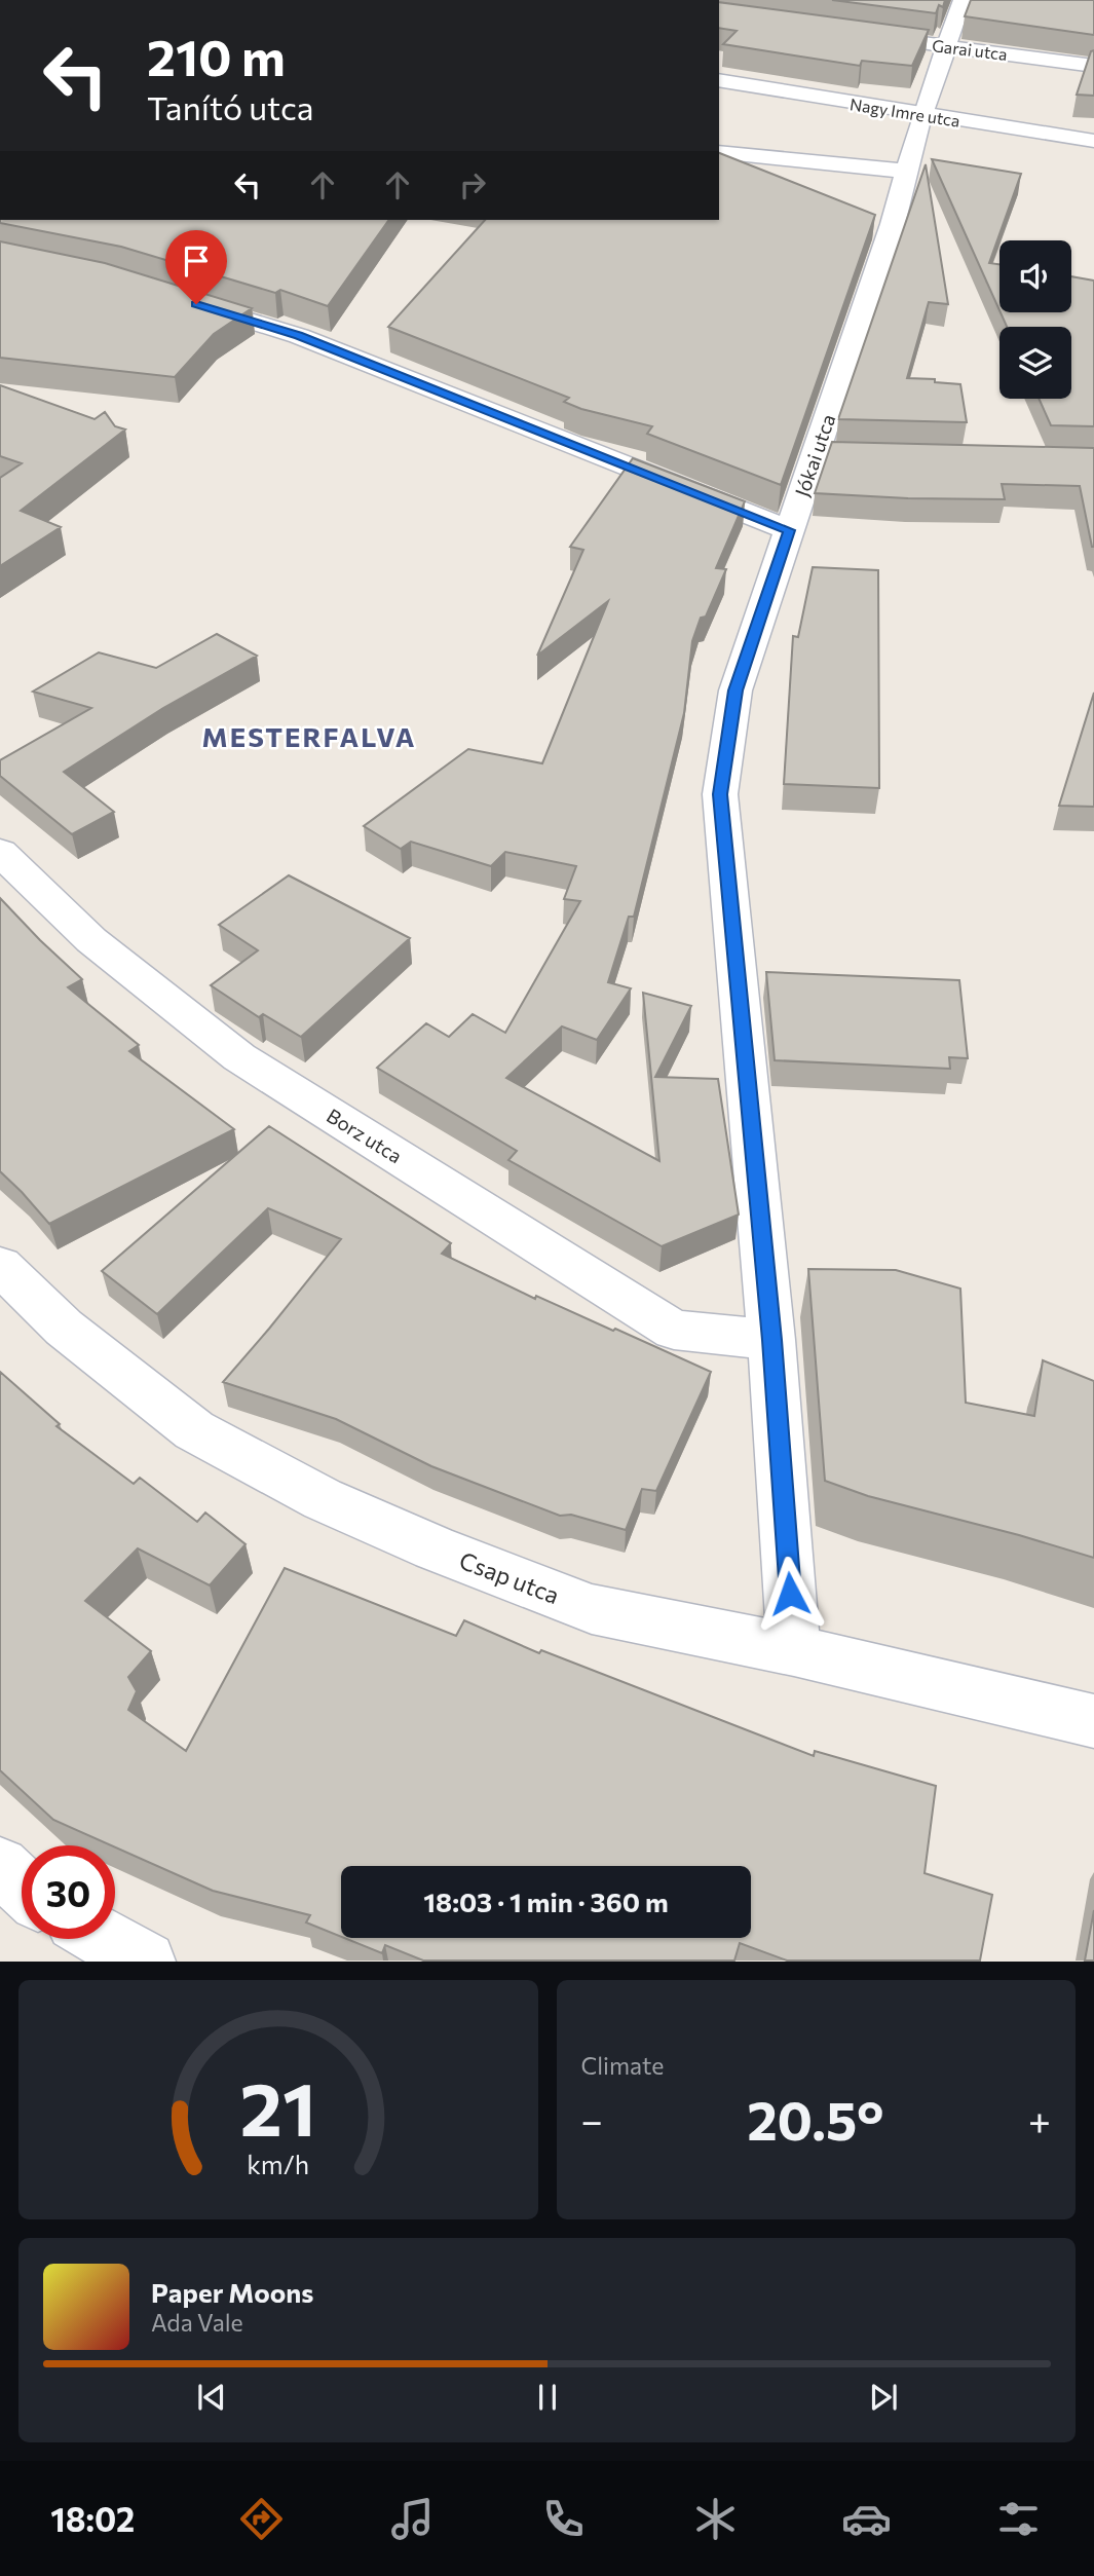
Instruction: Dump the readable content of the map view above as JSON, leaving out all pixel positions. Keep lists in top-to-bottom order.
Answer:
{
  "streets": {
    "street": [
      "Garai utca",
      "Nagy Imre utca",
      "Jókai utca",
      "Borz utca",
      "Csap utca"
    ]
  },
  "crossings": [
    ["Garai utca", "Jókai utca"],
    ["Nagy Imre utca", "Jókai utca"],
    ["Jókai utca", "Borz utca"],
    ["Jókai utca", "Csap utca"]
  ],
  "districts": ["MESTERFALVA"],
  "page": {
    "turn": ["210 m", "Tanító utca"],
    "limit": "30",
    "trip": "18:03 · 1 min · 360 m",
    "tile": "Climate",
    "heat": ["−", "20.5°", "+"],
    "song": ["Paper Moons", "Ada Vale"],
    "tabs": "18:02",
    "gauge": ["21", "km/h"]
  }
}
